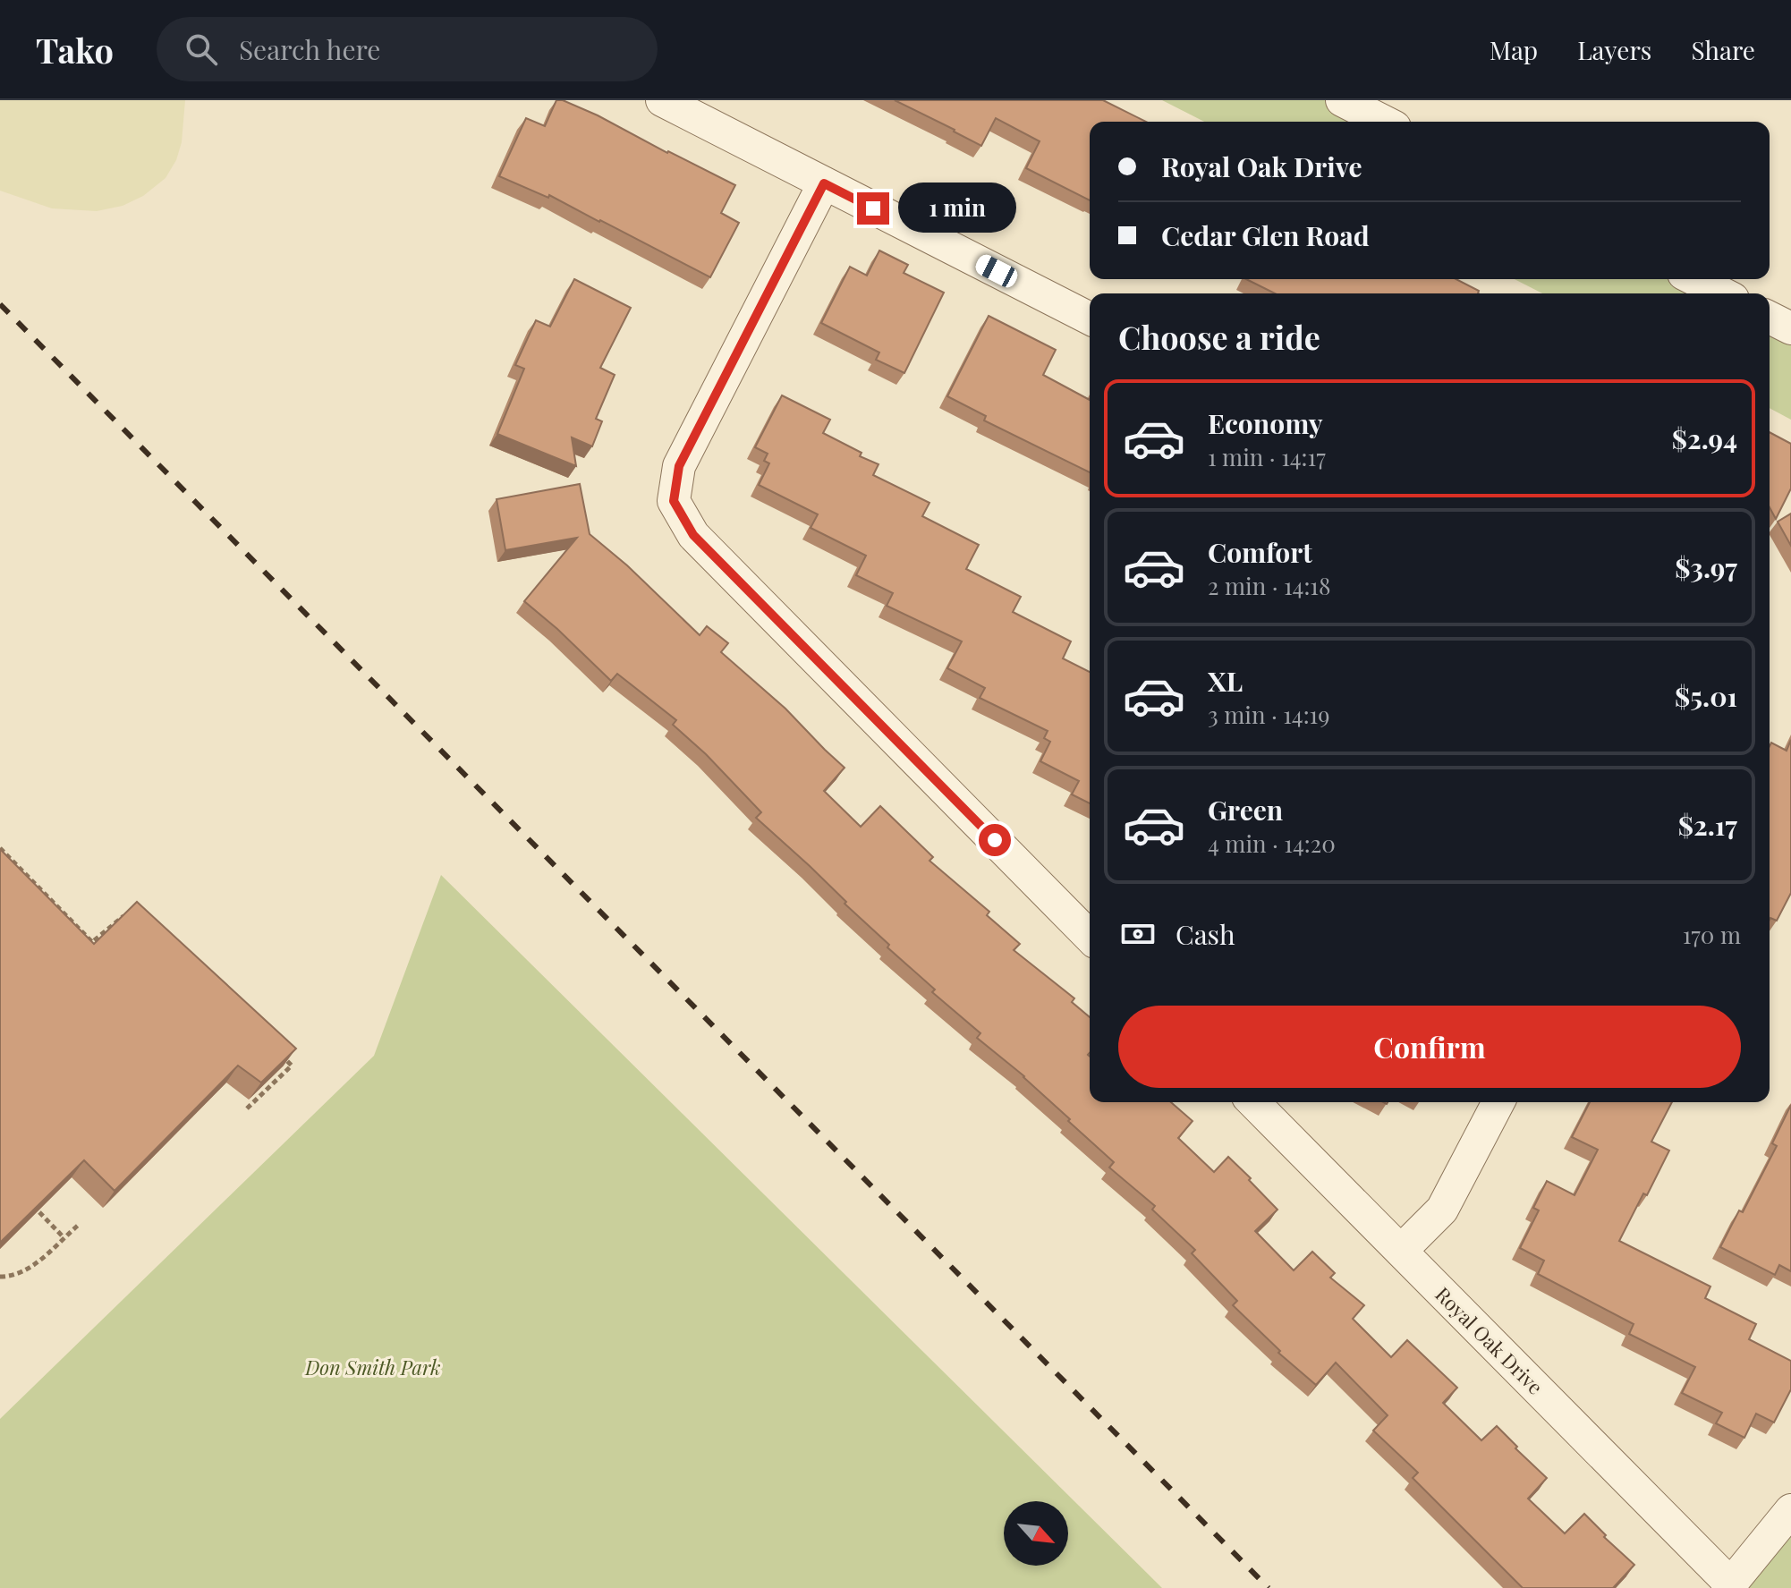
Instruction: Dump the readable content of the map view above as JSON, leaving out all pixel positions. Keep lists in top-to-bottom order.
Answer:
{
  "streets": {
    "street": ["Royal Oak Drive"]
  },
  "parks": ["Don Smith Park"],
  "north": "bottom right",
  "page": {
    "header": "Tako",
    "search": "Search here",
    "nav": ["Map", "Layers", "Share"],
    "banner": ["Royal Oak Drive", "Cedar Glen Road"],
    "bubble": "1 min",
    "heading": "Choose a ride",
    "list": [
      {
        "name": "Economy",
        "note": "1 min · 14:17",
        "value": "$2.94"
      },
      {
        "name": "Comfort",
        "note": "2 min · 14:18",
        "value": "$3.97"
      },
      {
        "name": "XL",
        "note": "3 min · 14:19",
        "value": "$5.01"
      },
      {
        "name": "Green",
        "note": "4 min · 14:20",
        "value": "$2.17"
      }
    ],
    "pay": ["Cash", "170 m"],
    "buttons": "Confirm"
  }
}
